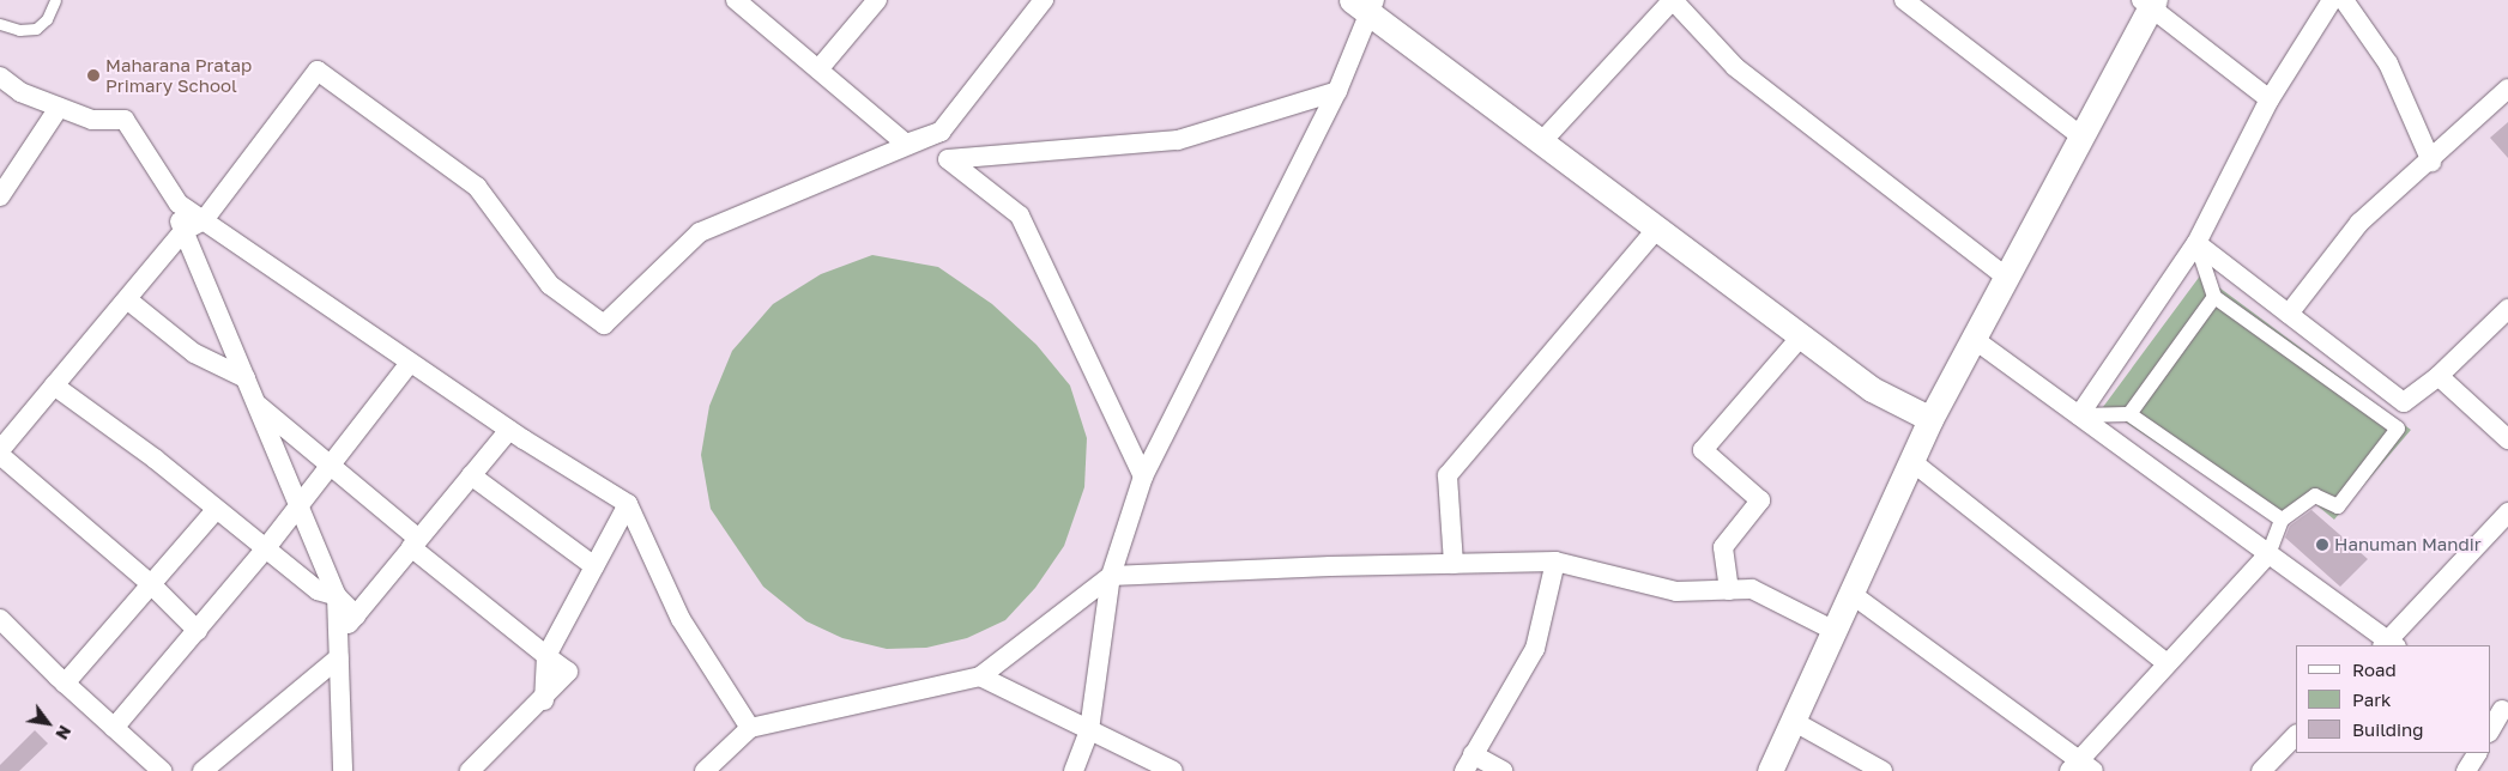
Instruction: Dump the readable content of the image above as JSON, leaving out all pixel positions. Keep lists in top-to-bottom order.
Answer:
{
  "places": ["Maharana Pratap Primary School", "Hanuman Mandir"],
  "legend": ["Road", "Park", "Building"],
  "north": "bottom right"
}
